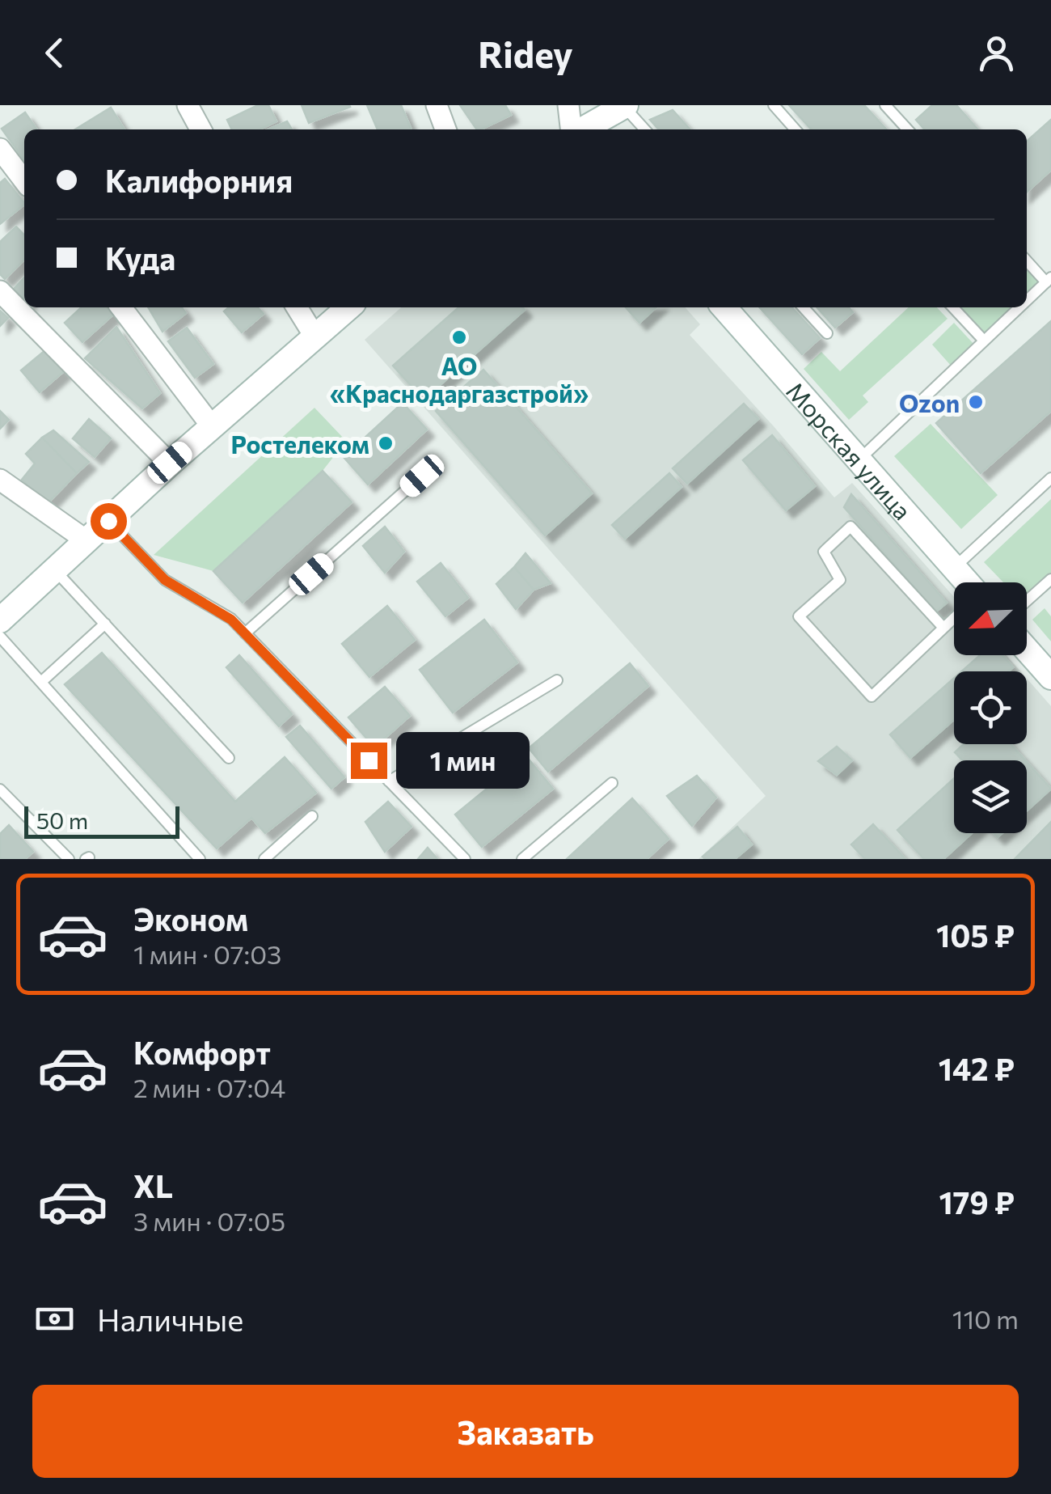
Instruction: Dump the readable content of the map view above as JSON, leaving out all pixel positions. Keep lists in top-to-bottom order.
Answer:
{
  "streets": {
    "street": ["Морская улица"]
  },
  "places": ["АО «Краснодаргазстрой»", "Ozon", "Ростелеком"],
  "scale_bar": "50 m",
  "north": "bottom left",
  "page": {
    "header": "Ridey",
    "banner": ["Калифорния", "Куда"],
    "bubble": "1 мин",
    "scale": "50 m",
    "list": [
      {
        "name": "Эконом",
        "note": "1 мин · 07:03",
        "value": "105 ₽"
      },
      {
        "name": "Комфорт",
        "note": "2 мин · 07:04",
        "value": "142 ₽"
      },
      {
        "name": "XL",
        "note": "3 мин · 07:05",
        "value": "179 ₽"
      }
    ],
    "pay": ["Наличные", "110 m"],
    "buttons": "Заказать"
  }
}
